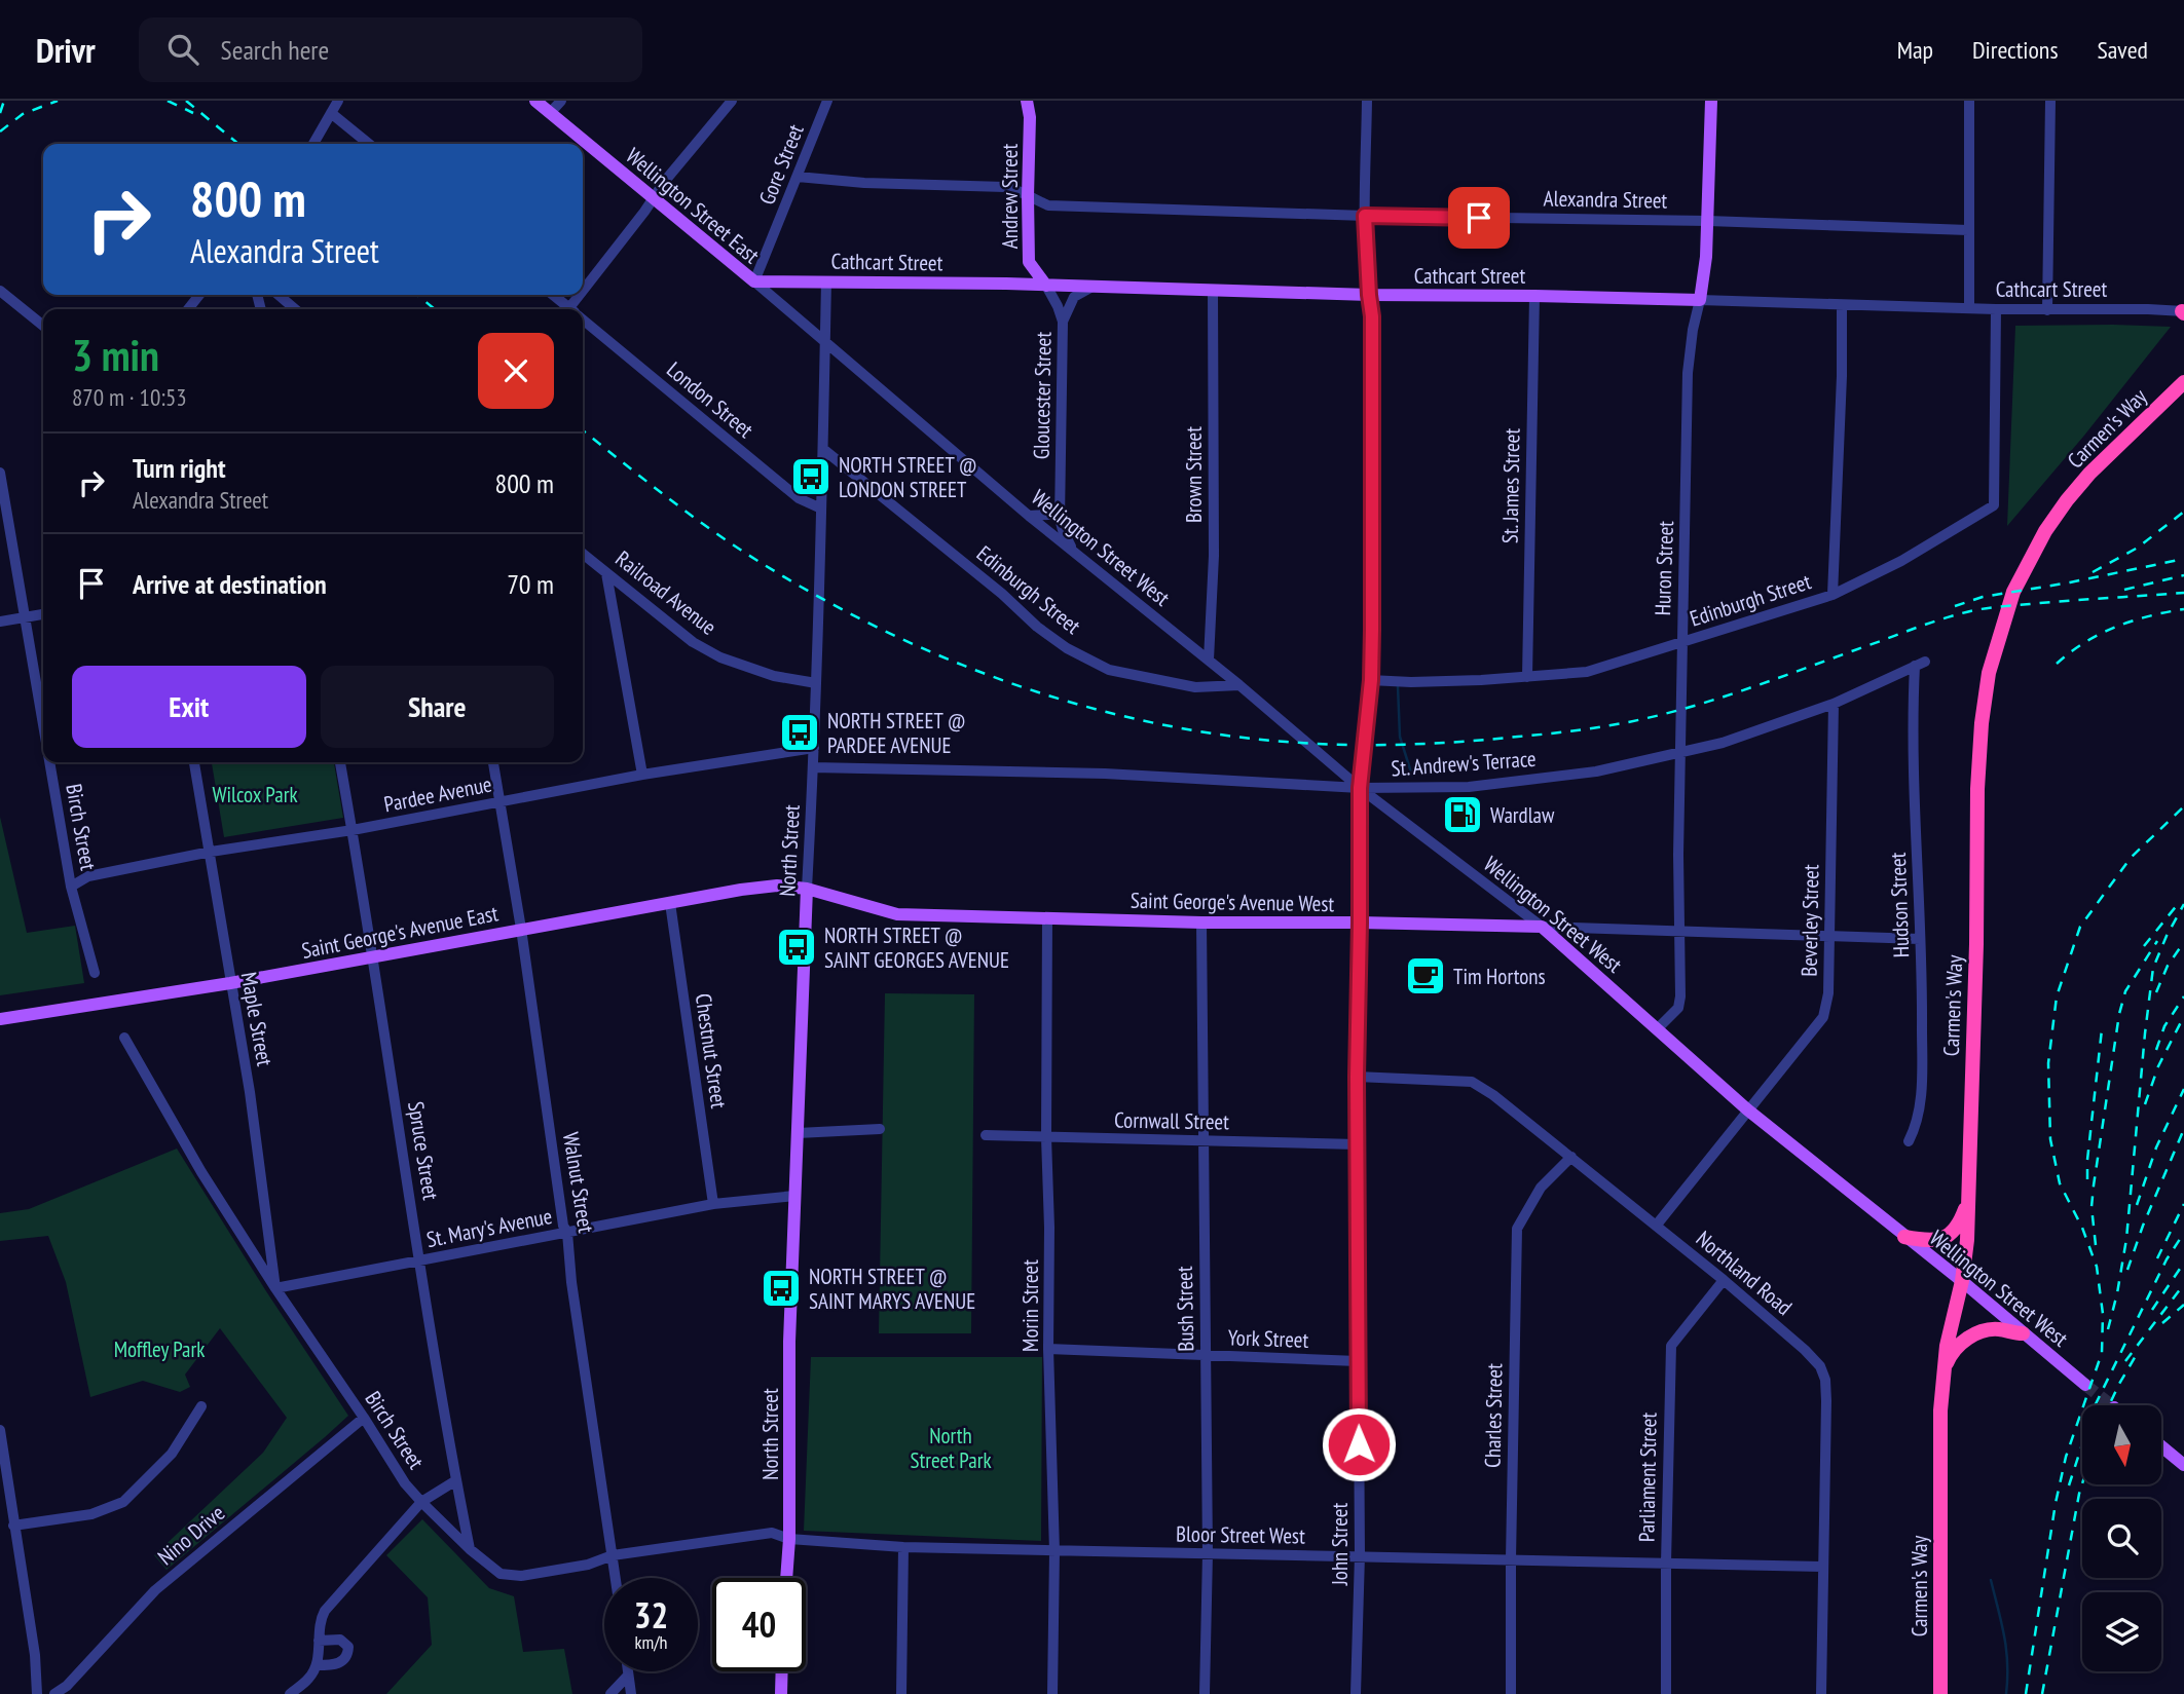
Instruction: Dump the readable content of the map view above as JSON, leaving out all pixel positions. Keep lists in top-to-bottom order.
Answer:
{
  "streets": {
    "highway": ["Carmen's Way"],
    "main road": [
      "Andrew Street",
      "Wellington Street East",
      "Cathcart Street",
      "Wellington Street West",
      "Huron Street",
      "North Street",
      "Saint George's Avenue West",
      "Saint George's Avenue East"
    ],
    "street": [
      "Gore Street",
      "Alexandra Street",
      "Gloucester Street",
      "London Street",
      "Brown Street",
      "St. James Street",
      "Edinburgh Street",
      "Railroad Avenue",
      "St. Andrew's Terrace",
      "Pardee Avenue",
      "Birch Street",
      "Hudson Street",
      "Beverley Street",
      "Maple Street",
      "Chestnut Street",
      "Cornwall Street",
      "Spruce Street",
      "Walnut Street",
      "St. Mary's Avenue",
      "Northland Road",
      "Morin Street",
      "Bush Street",
      "York Street",
      "Charles Street",
      "Parliament Street",
      "Nino Drive",
      "Bloor Street West",
      "John Street"
    ]
  },
  "crossings": [
    ["Gore Street", "Alexandra Street"],
    ["Gore Street", "Wellington Street East"],
    ["Gore Street", "Cathcart Street"],
    ["Andrew Street", "Alexandra Street"],
    ["Andrew Street", "Cathcart Street"],
    ["Andrew Street", "Gloucester Street"],
    ["Alexandra Street", "Huron Street"],
    ["Alexandra Street", "John Street"],
    ["Wellington Street East", "Cathcart Street"],
    ["Wellington Street East", "Wellington Street West"],
    ["Wellington Street East", "North Street"],
    ["Cathcart Street", "Gloucester Street"],
    ["Cathcart Street", "Brown Street"],
    ["Cathcart Street", "St. James Street"],
    ["Cathcart Street", "Huron Street"],
    ["Cathcart Street", "Edinburgh Street"],
    ["Cathcart Street", "North Street"],
    ["Cathcart Street", "John Street"],
    ["Gloucester Street", "Wellington Street West"],
    ["London Street", "North Street"],
    ["Carmen's Way", "Wellington Street West"],
    ["Brown Street", "Wellington Street West"],
    ["St. James Street", "Edinburgh Street"],
    ["Wellington Street West", "Huron Street"],
    ["Wellington Street West", "Edinburgh Street"],
    ["Wellington Street West", "St. Andrew's Terrace"],
    ["Wellington Street West", "North Street"],
    ["Wellington Street West", "Saint George's Avenue West"],
    ["Wellington Street West", "Beverley Street"],
    ["Wellington Street West", "John Street"],
    ["Huron Street", "Edinburgh Street"],
    ["Huron Street", "St. Andrew's Terrace"],
    ["Huron Street", "Saint George's Avenue West"],
    ["Edinburgh Street", "North Street"],
    ["Edinburgh Street", "John Street"],
    ["Railroad Avenue", "North Street"],
    ["St. Andrew's Terrace", "North Street"],
    ["St. Andrew's Terrace", "Hudson Street"],
    ["St. Andrew's Terrace", "Beverley Street"],
    ["St. Andrew's Terrace", "John Street"],
    ["Pardee Avenue", "Birch Street"],
    ["Pardee Avenue", "North Street"],
    ["Pardee Avenue", "Maple Street"],
    ["Pardee Avenue", "Spruce Street"],
    ["Pardee Avenue", "Walnut Street"],
    ["Birch Street", "North Street"],
    ["Birch Street", "Maple Street"],
    ["Birch Street", "Spruce Street"],
    ["Birch Street", "Walnut Street"],
    ["Birch Street", "St. Mary's Avenue"],
    ["Birch Street", "Nino Drive"],
    ["Birch Street", "Bloor Street West"],
    ["North Street", "Saint George's Avenue West"],
    ["North Street", "Saint George's Avenue East"],
    ["North Street", "St. Mary's Avenue"],
    ["North Street", "Bloor Street West"],
    ["Saint George's Avenue West", "Hudson Street"],
    ["Saint George's Avenue West", "Beverley Street"],
    ["Saint George's Avenue West", "Saint George's Avenue East"],
    ["Saint George's Avenue West", "Morin Street"],
    ["Saint George's Avenue West", "Bush Street"],
    ["Saint George's Avenue West", "John Street"],
    ["Beverley Street", "Northland Road"],
    ["Saint George's Avenue East", "Maple Street"],
    ["Saint George's Avenue East", "Chestnut Street"],
    ["Saint George's Avenue East", "Spruce Street"],
    ["Saint George's Avenue East", "Walnut Street"],
    ["Maple Street", "St. Mary's Avenue"],
    ["Chestnut Street", "St. Mary's Avenue"],
    ["Cornwall Street", "Morin Street"],
    ["Cornwall Street", "Bush Street"],
    ["Cornwall Street", "John Street"],
    ["Spruce Street", "St. Mary's Avenue"],
    ["Walnut Street", "St. Mary's Avenue"],
    ["Northland Road", "Charles Street"],
    ["Northland Road", "Parliament Street"],
    ["Northland Road", "Bloor Street West"],
    ["Northland Road", "John Street"],
    ["Morin Street", "York Street"],
    ["Morin Street", "Bloor Street West"],
    ["Bush Street", "York Street"],
    ["Bush Street", "Bloor Street West"],
    ["York Street", "John Street"],
    ["Charles Street", "Bloor Street West"],
    ["Parliament Street", "Bloor Street West"],
    ["Bloor Street West", "John Street"]
  ],
  "parks": ["Wilcox Park", "Moffley Park", "North Street Park"],
  "places": {
    "bus stop": [
      "NORTH STREET @ LONDON STREET",
      "NORTH STREET @ PARDEE AVENUE",
      "NORTH STREET @ SAINT GEORGES AVENUE",
      "NORTH STREET @ SAINT MARYS AVENUE"
    ],
    "fuel station": ["Wardlaw"],
    "cafe": ["Tim Hortons"]
  },
  "north": "bottom",
  "page": {
    "header": "Drivr",
    "search": "Search here",
    "nav": ["Map", "Directions", "Saved"],
    "turn": ["800 m", "Alexandra Street"],
    "heading": ["3 min", "870 m · 10:53"],
    "list": [
      {
        "name": "Turn right",
        "note": "Alexandra Street",
        "value": "800 m"
      },
      {
        "name": "Arrive at destination",
        "value": "70 m"
      }
    ],
    "buttons": ["Exit", "Share"],
    "speed": "32 km/h",
    "limit": "40"
  }
}
